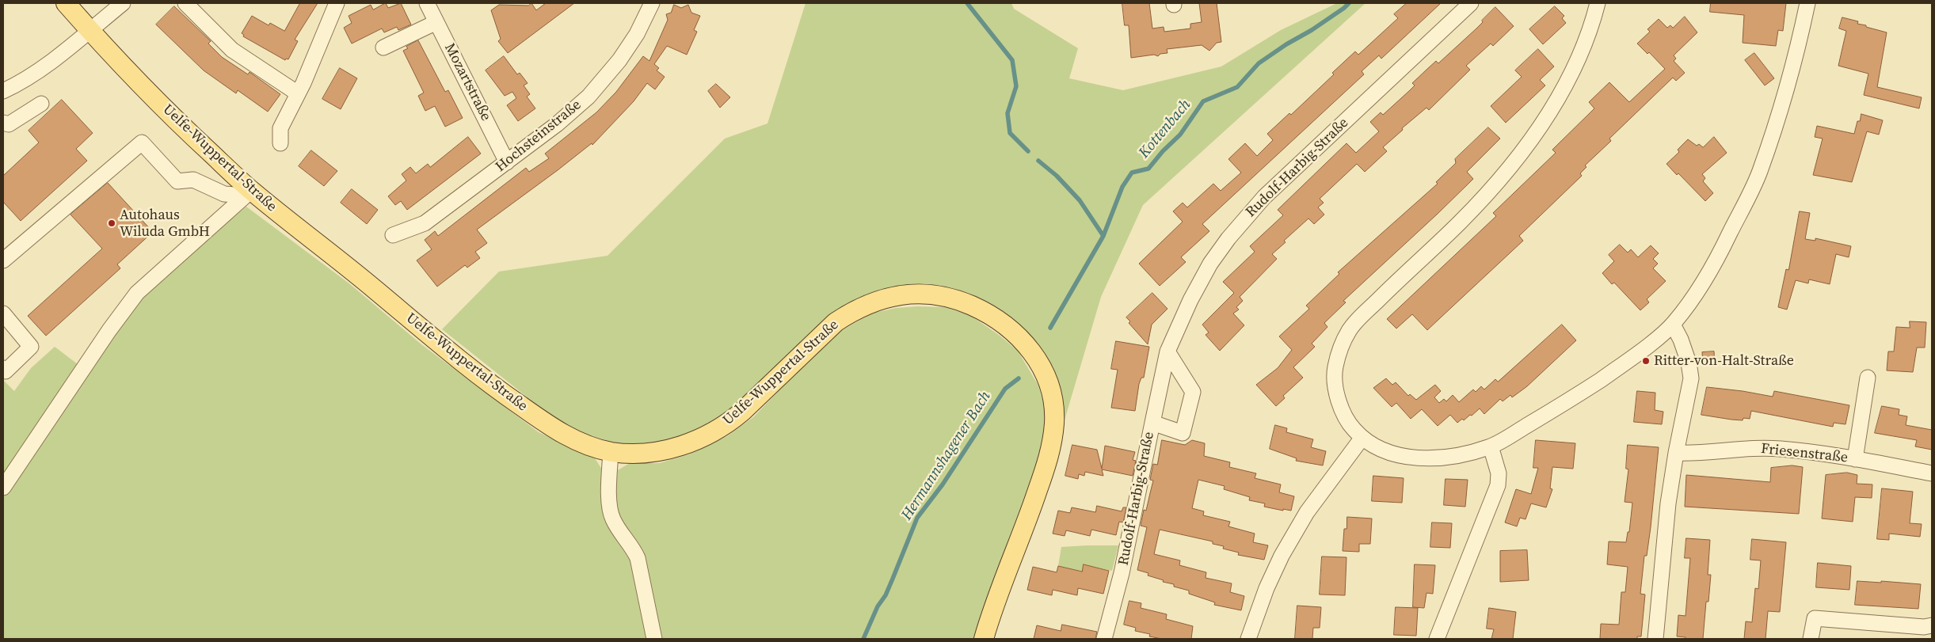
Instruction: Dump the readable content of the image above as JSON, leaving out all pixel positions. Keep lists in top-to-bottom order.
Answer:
{
  "streets": {
    "main road": ["Uelfe-Wuppertal-Straße"],
    "street": [
      "Mozartstraße",
      "Hochsteinstraße",
      "Rudolf-Harbig-Straße",
      "Friesenstraße"
    ]
  },
  "crossings": [
    ["Mozartstraße", "Hochsteinstraße"]
  ],
  "water": ["Kottenbach", "Hermannshagener Bach"],
  "places": ["Autohaus Wiluda GmbH", "Ritter-von-Halt-Straße"]
}
